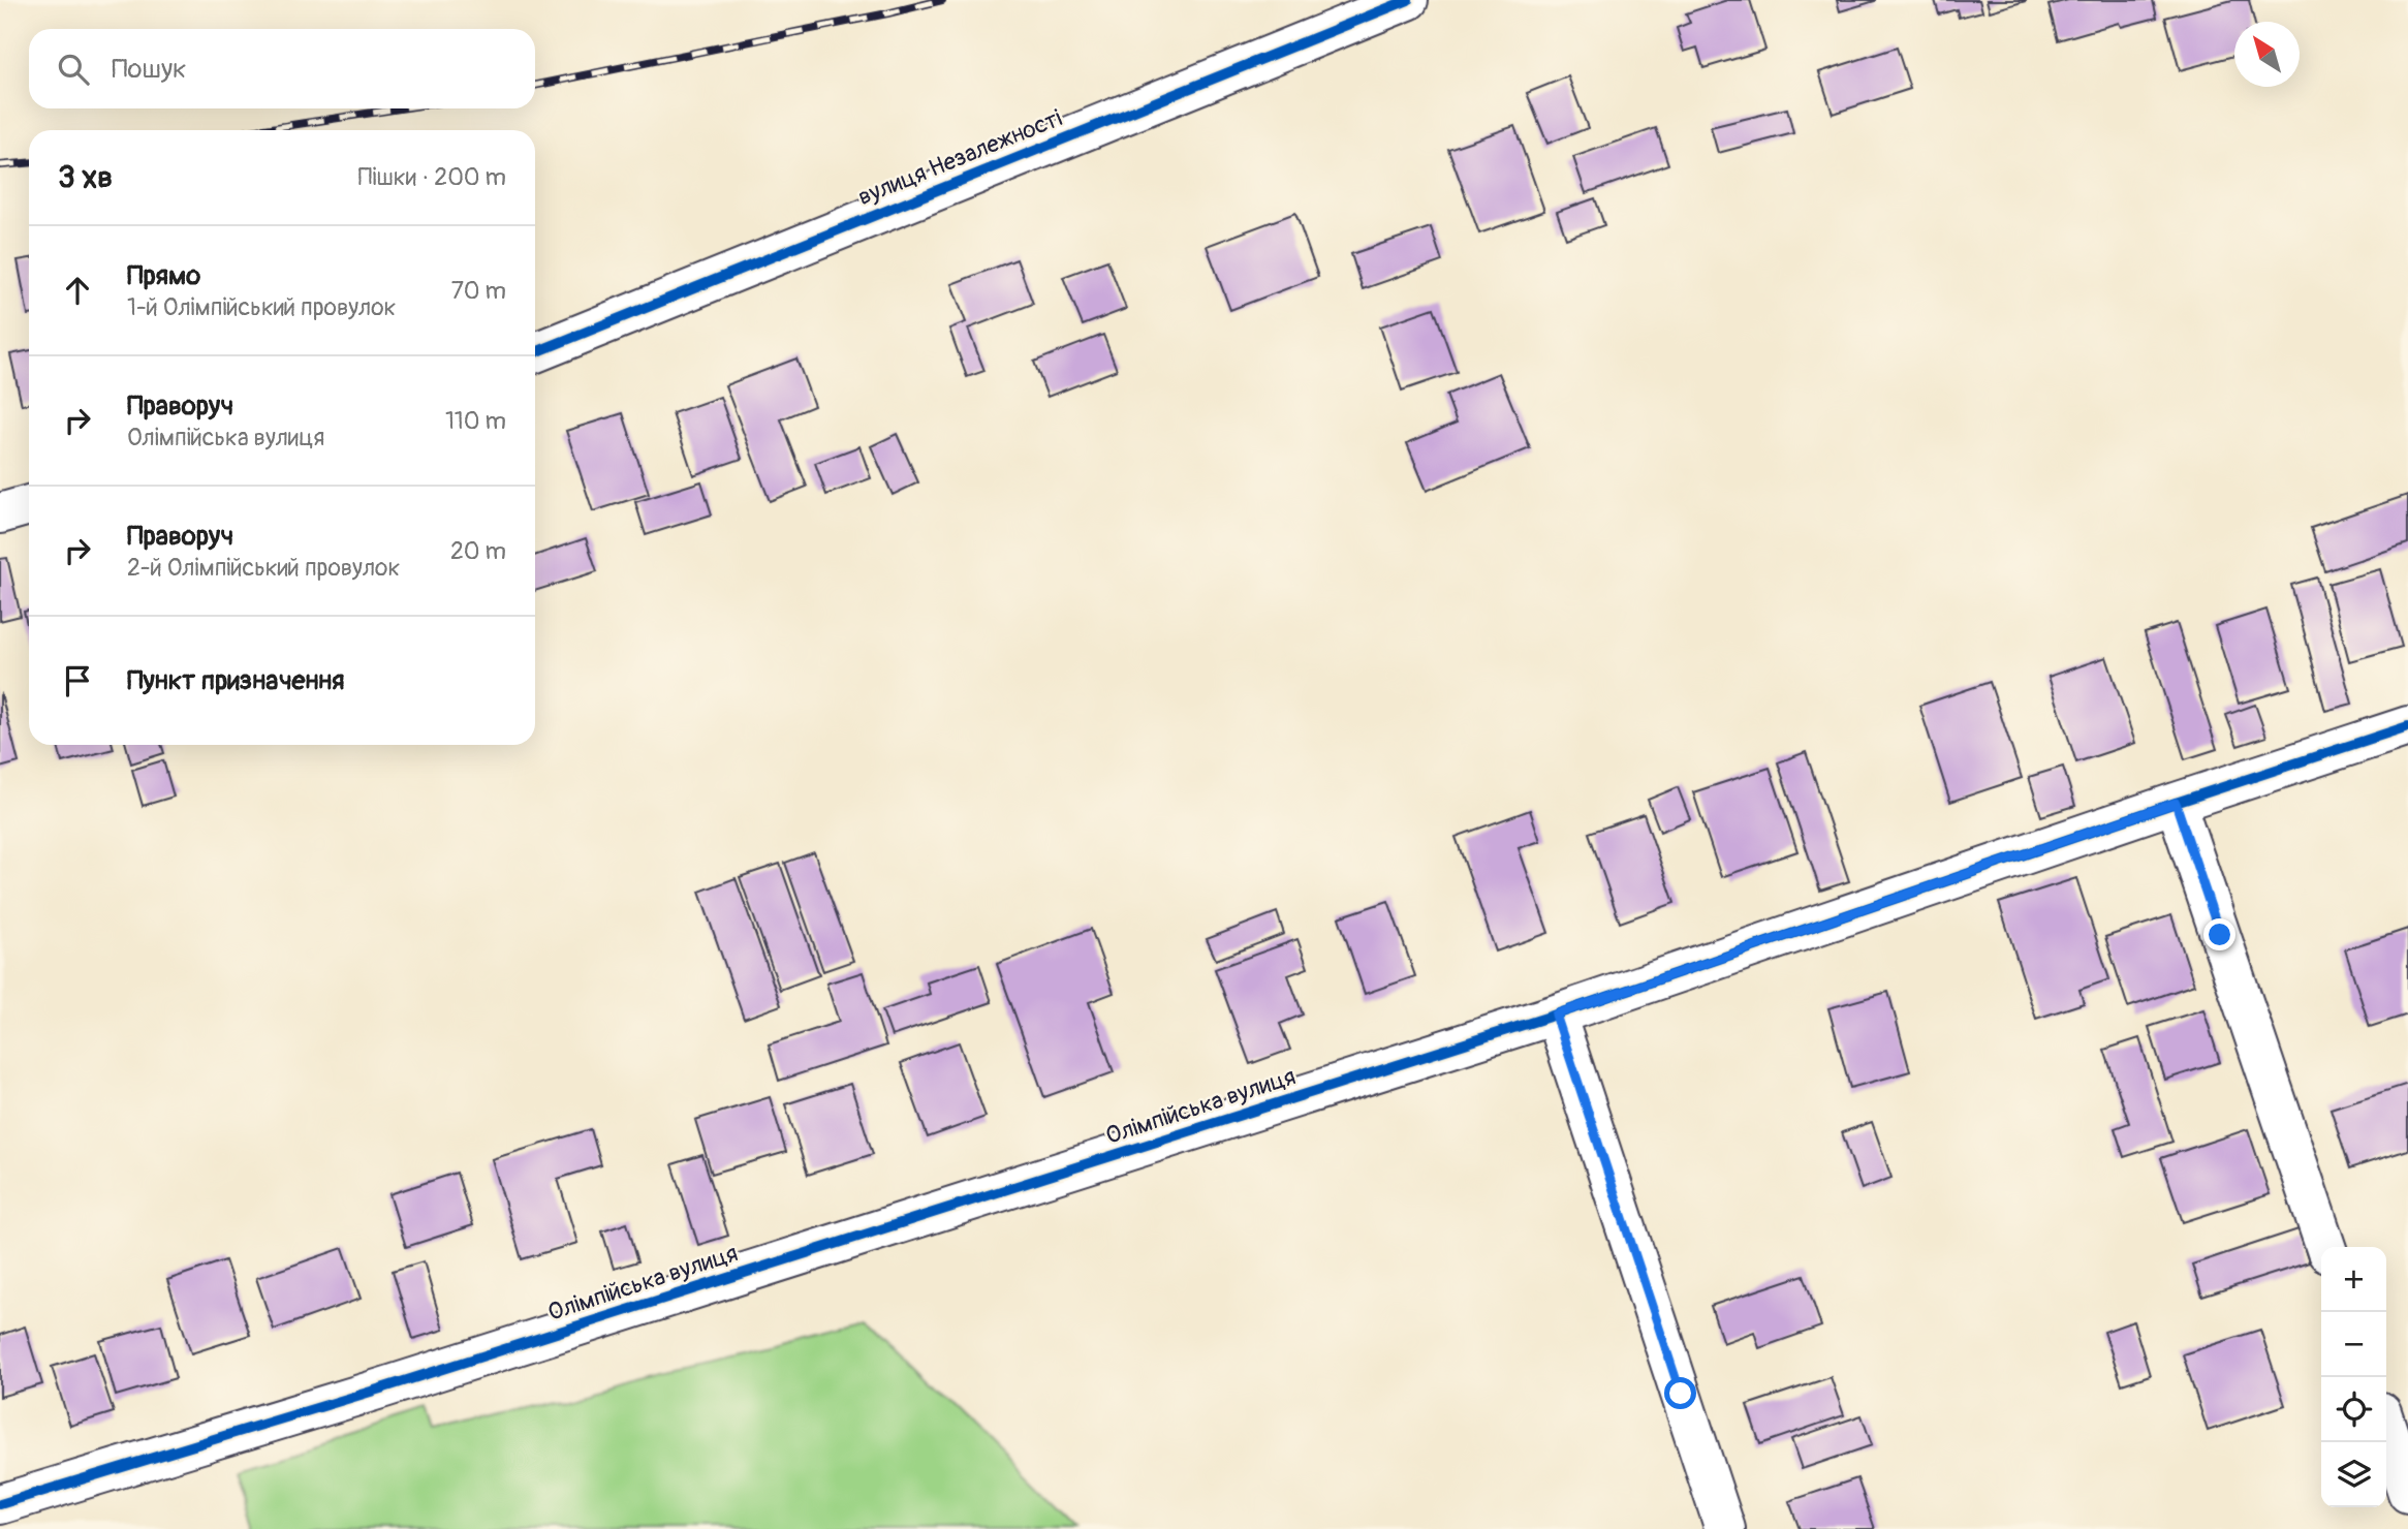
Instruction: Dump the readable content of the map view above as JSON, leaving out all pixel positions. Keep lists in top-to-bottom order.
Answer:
{
  "streets": {
    "street": ["вулиця Незалежності", "Олімпійська вулиця"]
  },
  "north": "top left",
  "page": {
    "search": "Пошук",
    "heading": ["3 хв", "Пішки · 200 m"],
    "list": [
      ["Прямо", "1-й Олімпійський провулок", "70 m"],
      ["Праворуч", "Олімпійська вулиця", "110 m"],
      ["Праворуч", "2-й Олімпійський провулок", "20 m"],
      "Пункт призначення"
    ],
    "map_buttons": ["+", "−"]
  }
}
